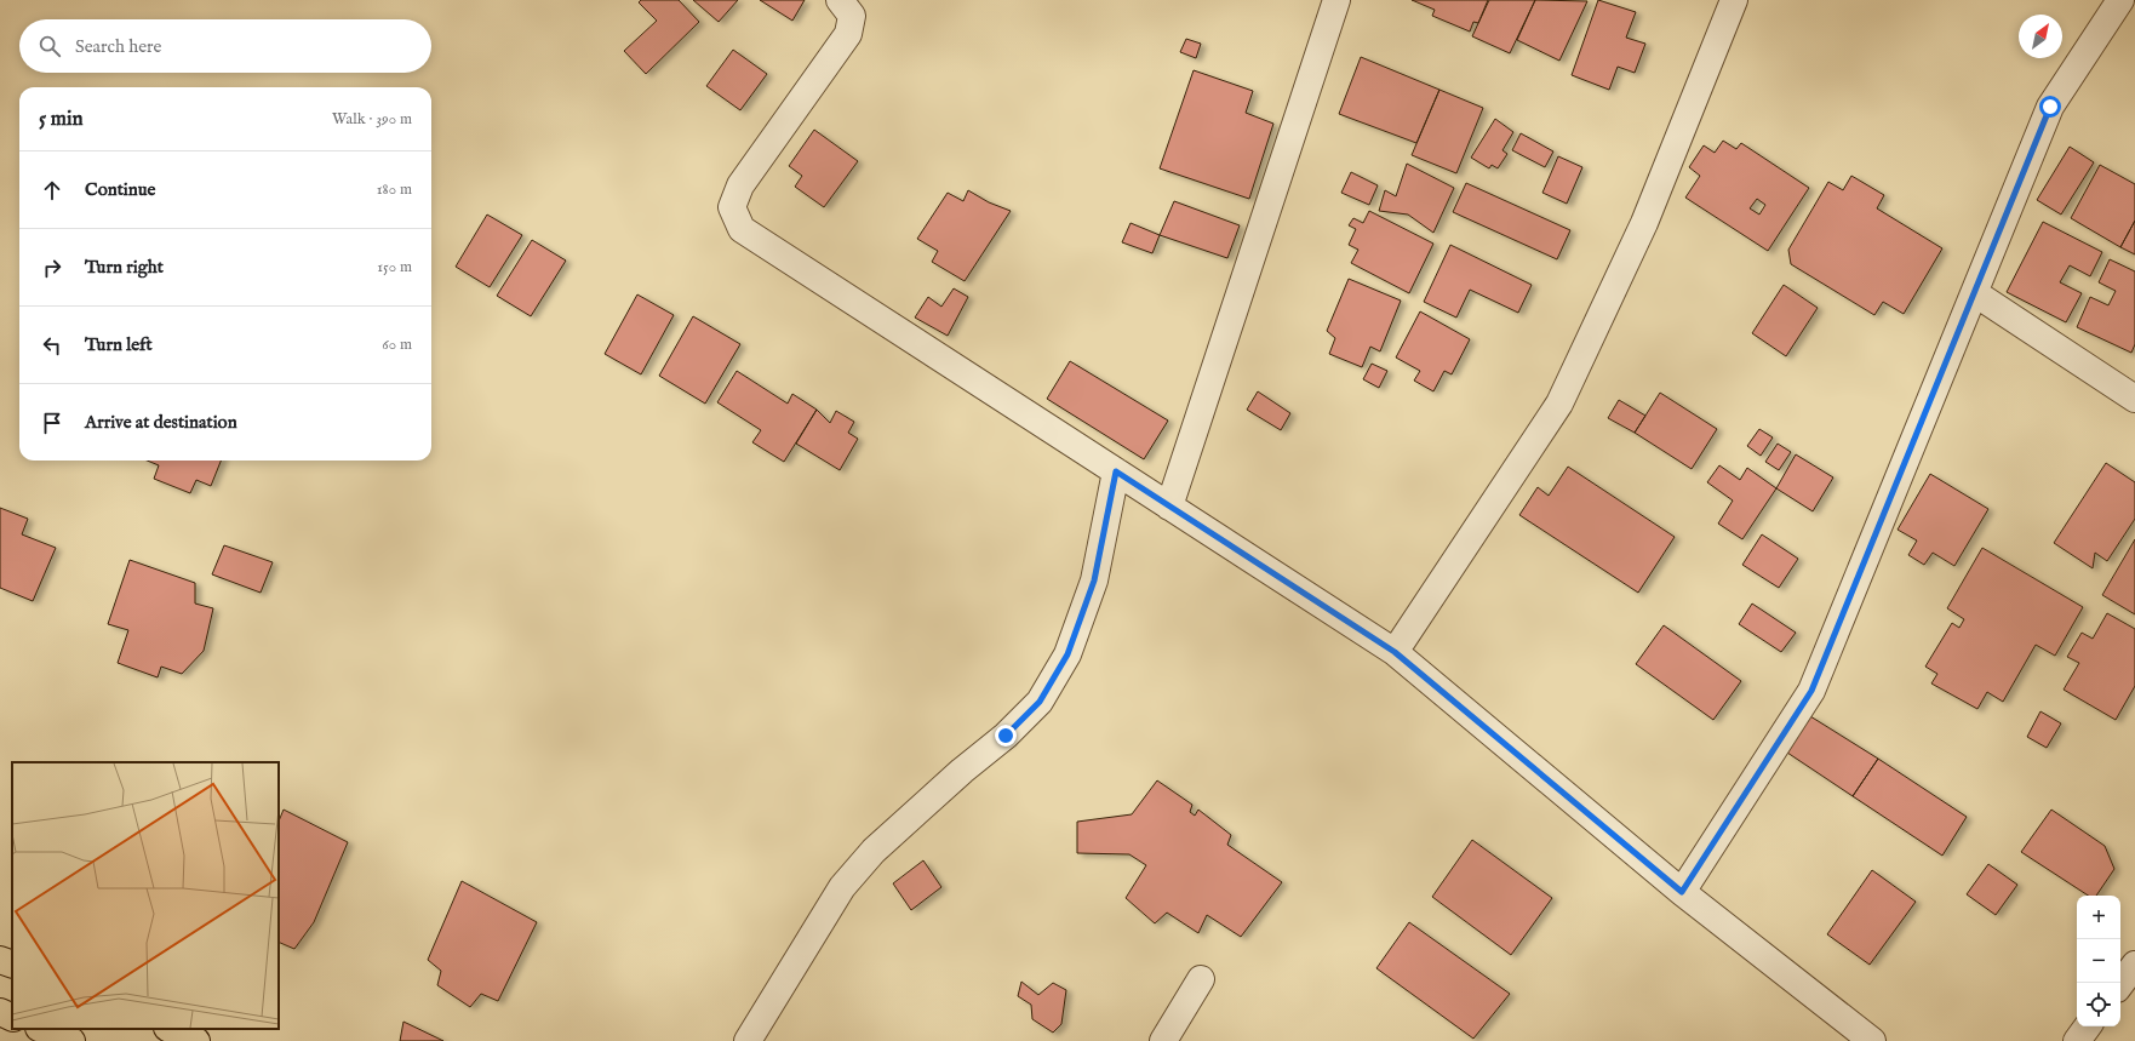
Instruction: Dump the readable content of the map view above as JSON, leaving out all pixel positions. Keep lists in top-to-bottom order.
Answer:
{
  "north": "top right",
  "page": {
    "search": "Search here",
    "heading": ["5 min", "Walk · 390 m"],
    "list": [
      ["Continue", "180 m"],
      ["Turn right", "150 m"],
      ["Turn left", "60 m"],
      "Arrive at destination"
    ],
    "map_buttons": ["+", "−"]
  }
}
